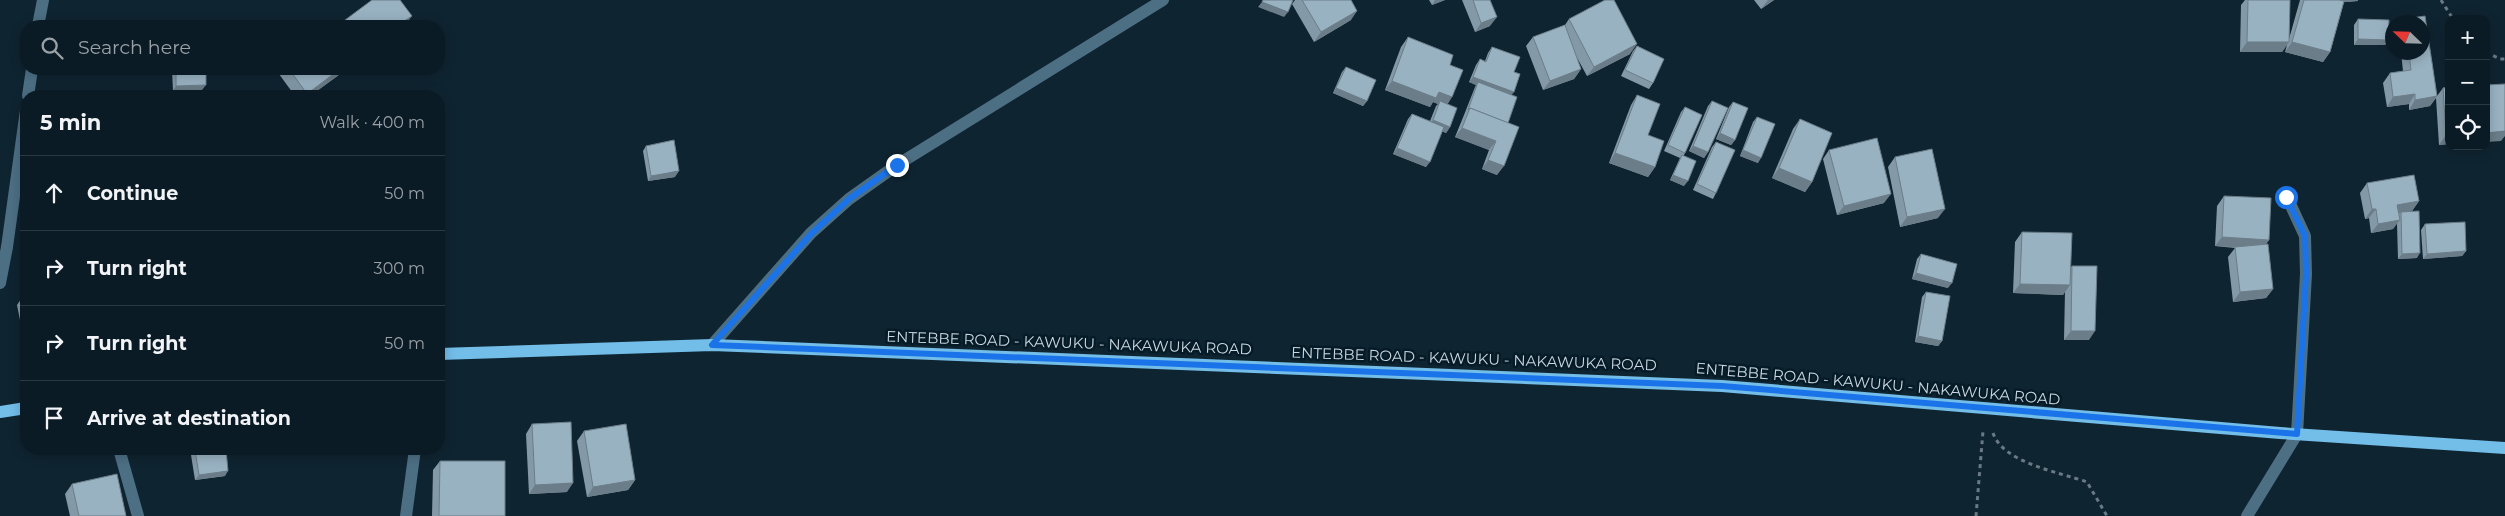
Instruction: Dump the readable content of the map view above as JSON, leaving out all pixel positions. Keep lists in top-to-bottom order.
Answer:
{
  "streets": {
    "main road": ["ENTEBBE ROAD - KAWUKU - NAKAWUKA ROAD"]
  },
  "north": "top left",
  "page": {
    "map_buttons": ["+", "−"],
    "search": "Search here",
    "heading": ["5 min", "Walk · 400 m"],
    "list": [
      ["Continue", "50 m"],
      ["Turn right", "300 m"],
      ["Turn right", "50 m"],
      "Arrive at destination"
    ]
  }
}
